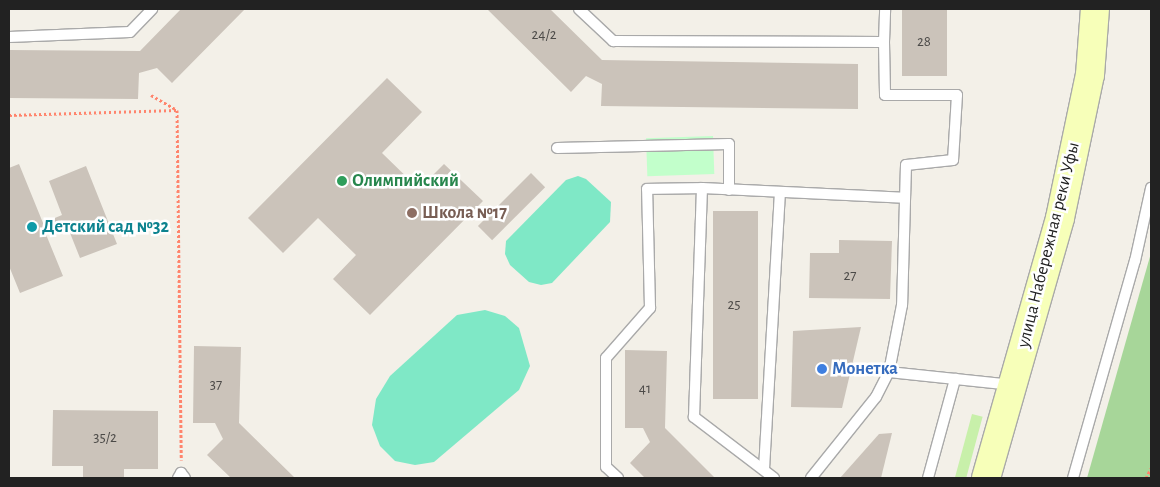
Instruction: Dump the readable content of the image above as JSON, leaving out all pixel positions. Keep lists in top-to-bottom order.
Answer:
{
  "streets": {
    "street": ["улица Набережная реки Уфы"]
  },
  "places": [
    "Олимпийский",
    "Школа №17",
    "Детский сад №32",
    "Монетка"
  ],
  "house_numbers": [
    "24/2",
    "28",
    "27",
    "25",
    "37",
    "41",
    "35/2"
  ]
}
